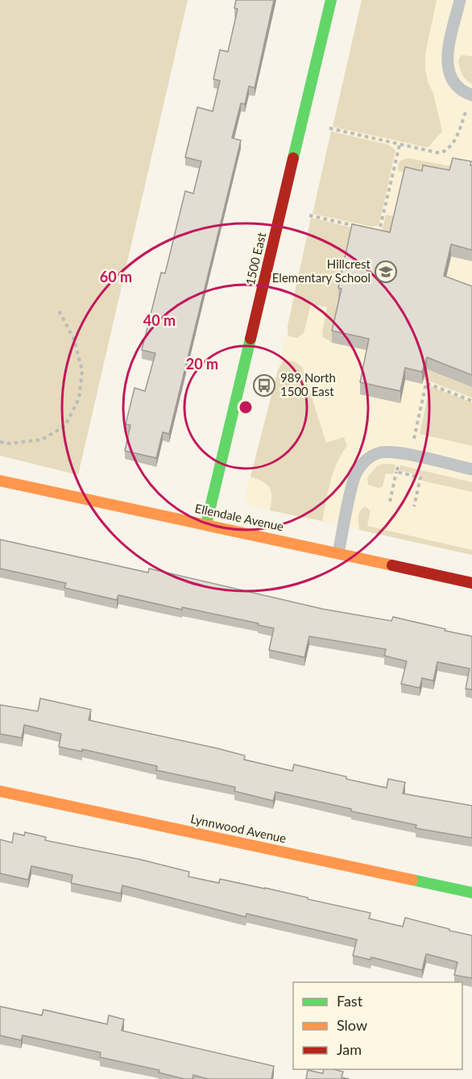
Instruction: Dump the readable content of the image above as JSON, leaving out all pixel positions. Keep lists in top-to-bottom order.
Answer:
{
  "streets": {
    "street": ["1500 East", "Ellendale Avenue", "Lynnwood Avenue"]
  },
  "crossings": [
    ["1500 East", "Ellendale Avenue"]
  ],
  "places": {
    "school or university": ["Hillcrest Elementary School"],
    "bus stop": ["989 North 1500 East"]
  },
  "legend": ["Fast", "Slow", "Jam"],
  "rings": ["60 m", "40 m", "20 m"]
}
